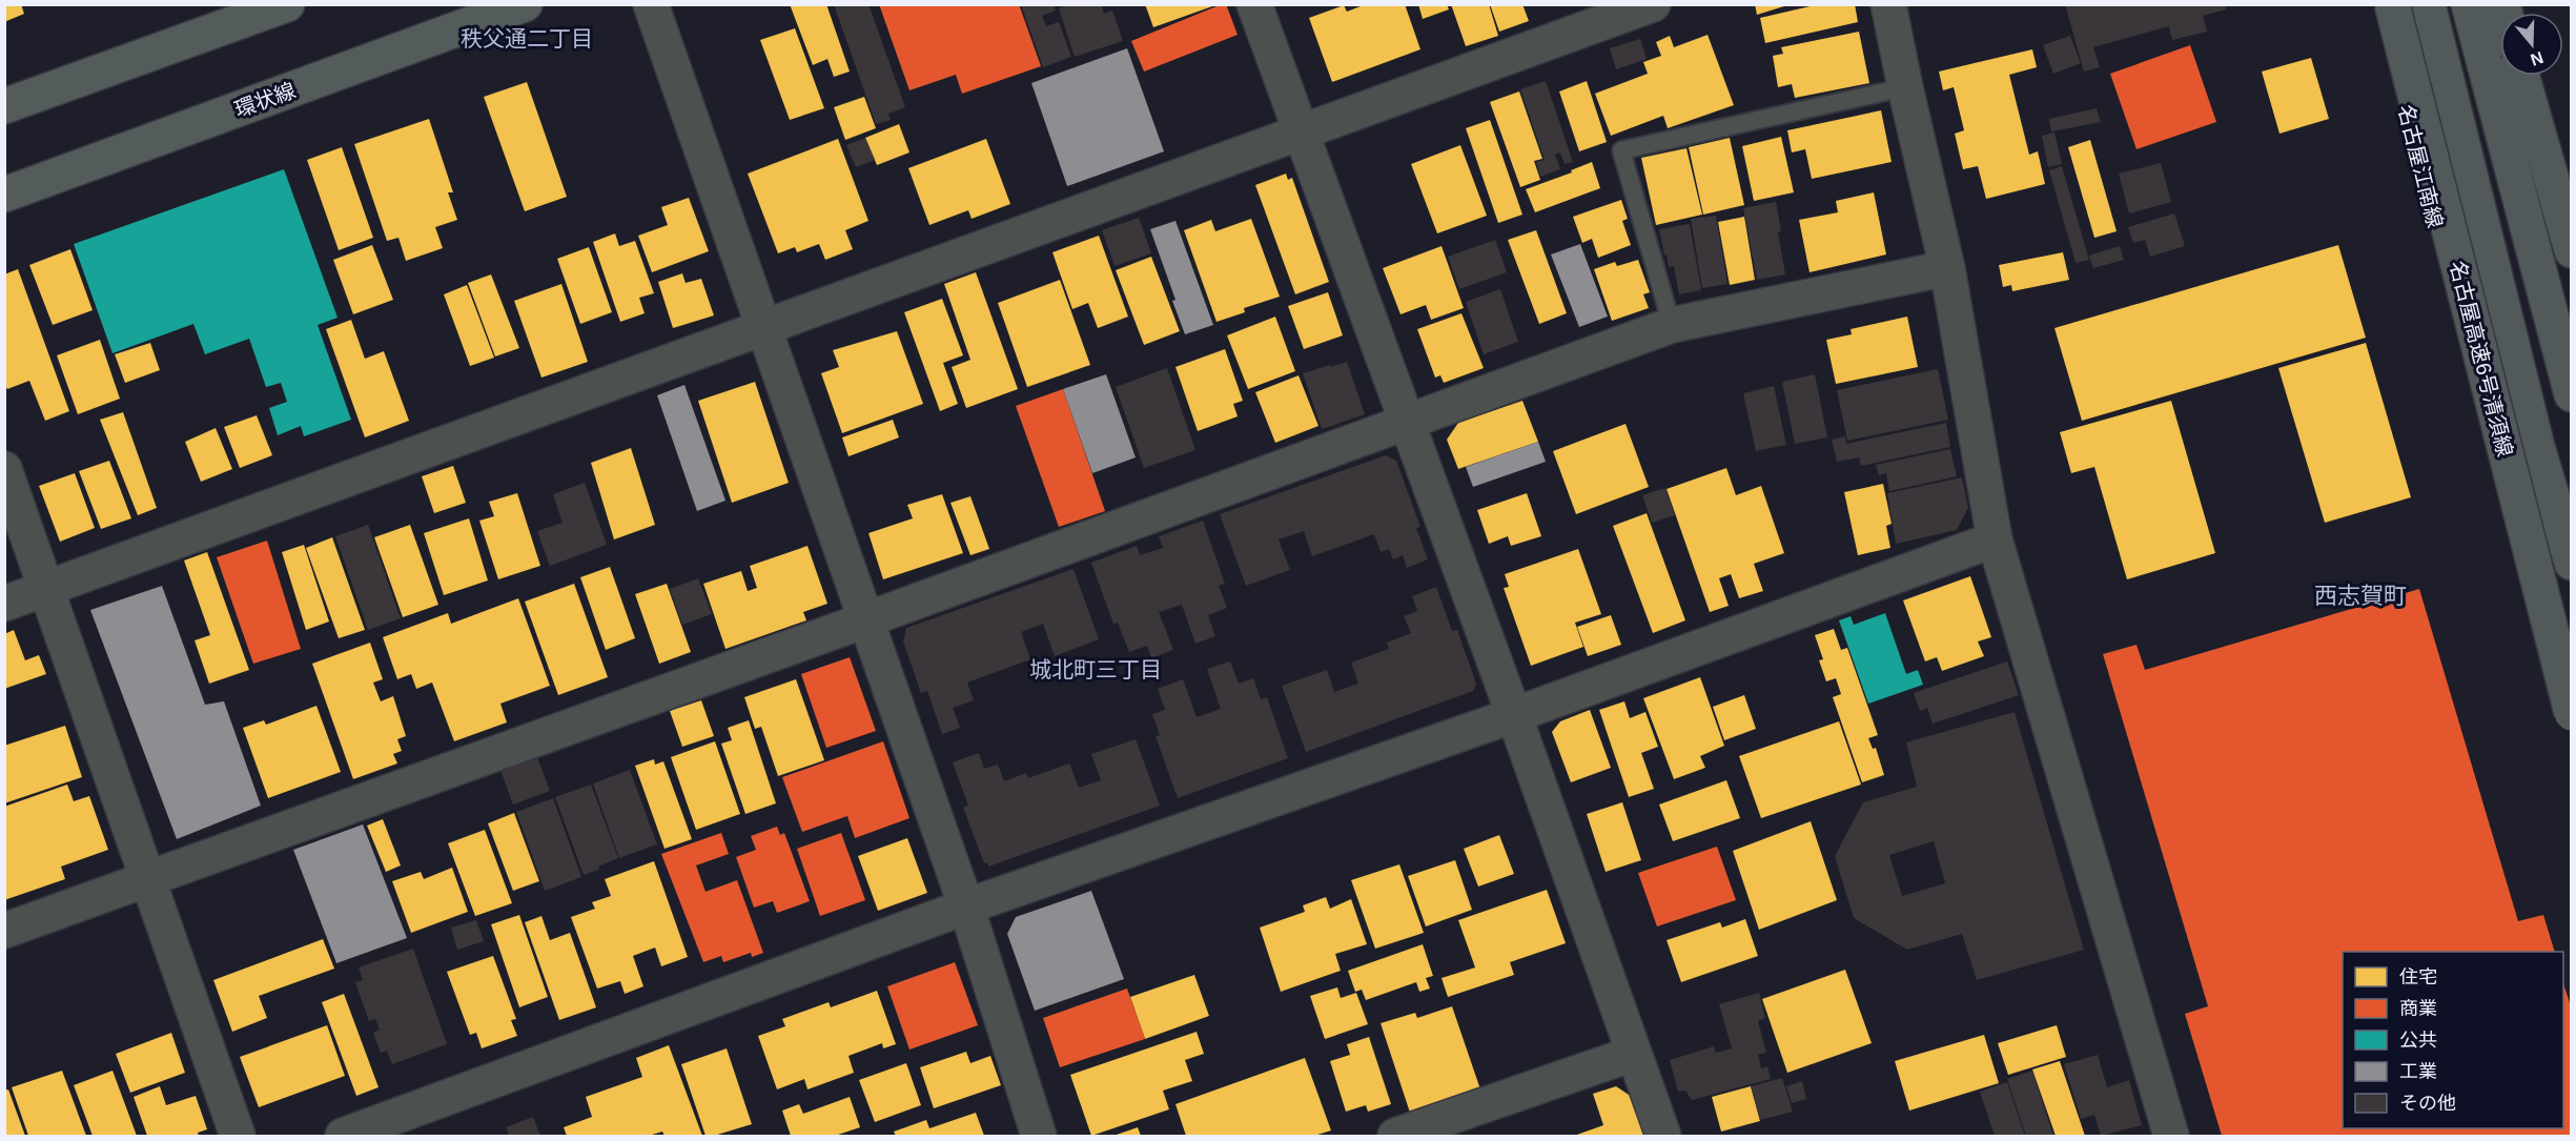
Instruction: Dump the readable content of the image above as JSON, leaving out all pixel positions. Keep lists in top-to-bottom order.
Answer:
{
  "streets": {
    "highway": ["名古屋高速6号清須線"],
    "main road": ["環状線", "名古屋江南線"]
  },
  "districts": ["秩父通二丁目", "西志賀町", "城北町三丁目"],
  "legend": [
    "住宅",
    "商業",
    "公共",
    "工業",
    "その他"
  ],
  "north": "bottom"
}
